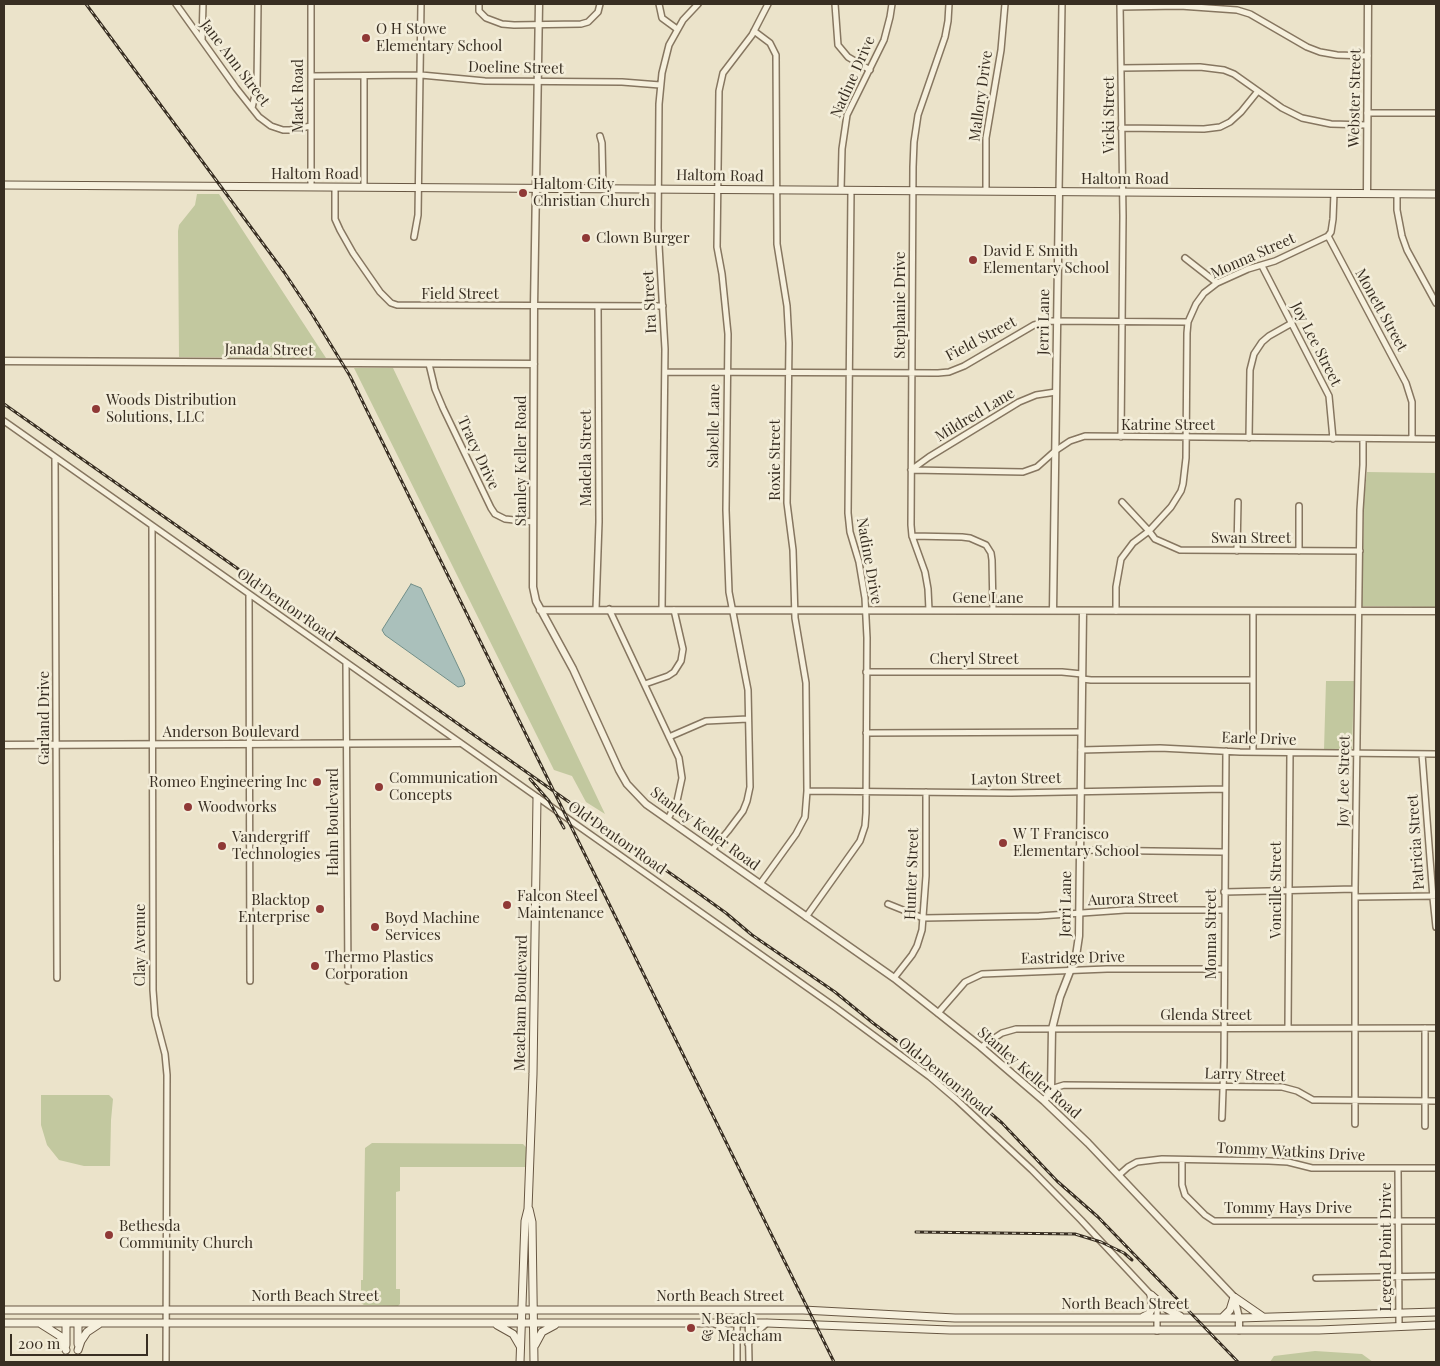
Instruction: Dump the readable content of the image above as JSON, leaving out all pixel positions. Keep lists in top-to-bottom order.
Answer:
{
  "streets": {
    "main road": ["Haltom Road", "Meacham Boulevard", "North Beach Street"],
    "street": [
      "Jane Ann Street",
      "Doeline Street",
      "Nadine Drive",
      "Mack Road",
      "Mallory Drive",
      "Webster Street",
      "Vicki Street",
      "Monna Street",
      "Field Street",
      "Ira Street",
      "Stephanie Drive",
      "Monett Street",
      "Jerri Lane",
      "Joy Lee Street",
      "Janada Street",
      "Mildred Lane",
      "Katrine Street",
      "Sabelle Lane",
      "Tracy Drive",
      "Madella Street",
      "Roxie Street",
      "Stanley Keller Road",
      "Swan Street",
      "Gene Lane",
      "Old Denton Road",
      "Cheryl Street",
      "Garland Drive",
      "Anderson Boulevard",
      "Earle Drive",
      "Layton Street",
      "Hahn Boulevard",
      "Patricia Street",
      "Hunter Street",
      "Voncille Street",
      "Aurora Street",
      "Clay Avenue",
      "Eastridge Drive",
      "Glenda Street",
      "Larry Street",
      "Tommy Watkins Drive",
      "Tommy Hays Drive",
      "Legend Point Drive"
    ]
  },
  "crossings": [
    ["Jane Ann Street", "Mack Road"],
    ["Doeline Street", "Mack Road"],
    ["Doeline Street", "Ira Street"],
    ["Doeline Street", "Stanley Keller Road"],
    ["Nadine Drive", "Haltom Road"],
    ["Nadine Drive", "Field Street"],
    ["Nadine Drive", "Stanley Keller Road"],
    ["Nadine Drive", "Gene Lane"],
    ["Nadine Drive", "Cheryl Street"],
    ["Nadine Drive", "Layton Street"],
    ["Mack Road", "Haltom Road"],
    ["Mallory Drive", "Haltom Road"],
    ["Webster Street", "Haltom Road"],
    ["Vicki Street", "Haltom Road"],
    ["Vicki Street", "Field Street"],
    ["Vicki Street", "Katrine Street"],
    ["Haltom Road", "Field Street"],
    ["Haltom Road", "Ira Street"],
    ["Haltom Road", "Stephanie Drive"],
    ["Haltom Road", "Jerri Lane"],
    ["Haltom Road", "Sabelle Lane"],
    ["Haltom Road", "Roxie Street"],
    ["Haltom Road", "Stanley Keller Road"],
    ["Monna Street", "Field Street"],
    ["Monna Street", "Monett Street"],
    ["Monna Street", "Joy Lee Street"],
    ["Monna Street", "Katrine Street"],
    ["Monna Street", "Swan Street"],
    ["Monna Street", "Gene Lane"],
    ["Monna Street", "Earle Drive"],
    ["Monna Street", "Layton Street"],
    ["Monna Street", "Aurora Street"],
    ["Monna Street", "Eastridge Drive"],
    ["Monna Street", "Glenda Street"],
    ["Monna Street", "Larry Street"],
    ["Field Street", "Ira Street"],
    ["Field Street", "Stephanie Drive"],
    ["Field Street", "Jerri Lane"],
    ["Field Street", "Sabelle Lane"],
    ["Field Street", "Madella Street"],
    ["Field Street", "Roxie Street"],
    ["Field Street", "Stanley Keller Road"],
    ["Ira Street", "Gene Lane"],
    ["Stephanie Drive", "Mildred Lane"],
    ["Stephanie Drive", "Katrine Street"],
    ["Stephanie Drive", "Gene Lane"],
    ["Monett Street", "Katrine Street"],
    ["Jerri Lane", "Mildred Lane"],
    ["Jerri Lane", "Katrine Street"],
    ["Jerri Lane", "Gene Lane"],
    ["Jerri Lane", "Cheryl Street"],
    ["Jerri Lane", "Earle Drive"],
    ["Jerri Lane", "Layton Street"],
    ["Jerri Lane", "Aurora Street"],
    ["Jerri Lane", "Eastridge Drive"],
    ["Jerri Lane", "Glenda Street"],
    ["Jerri Lane", "Larry Street"],
    ["Joy Lee Street", "Katrine Street"],
    ["Joy Lee Street", "Swan Street"],
    ["Joy Lee Street", "Gene Lane"],
    ["Joy Lee Street", "Earle Drive"],
    ["Joy Lee Street", "Glenda Street"],
    ["Joy Lee Street", "Larry Street"],
    ["Janada Street", "Tracy Drive"],
    ["Janada Street", "Stanley Keller Road"],
    ["Mildred Lane", "Katrine Street"],
    ["Sabelle Lane", "Roxie Street"],
    ["Sabelle Lane", "Stanley Keller Road"],
    ["Sabelle Lane", "Gene Lane"],
    ["Tracy Drive", "Stanley Keller Road"],
    ["Madella Street", "Gene Lane"],
    ["Roxie Street", "Stanley Keller Road"],
    ["Roxie Street", "Gene Lane"],
    ["Roxie Street", "Layton Street"],
    ["Stanley Keller Road", "Gene Lane"],
    ["Stanley Keller Road", "Hunter Street"],
    ["Stanley Keller Road", "Eastridge Drive"],
    ["Stanley Keller Road", "Glenda Street"],
    ["Stanley Keller Road", "Tommy Watkins Drive"],
    ["Stanley Keller Road", "North Beach Street"],
    ["Old Denton Road", "Garland Drive"],
    ["Old Denton Road", "Anderson Boulevard"],
    ["Old Denton Road", "Hahn Boulevard"],
    ["Old Denton Road", "Clay Avenue"],
    ["Old Denton Road", "Meacham Boulevard"],
    ["Old Denton Road", "North Beach Street"],
    ["Garland Drive", "Anderson Boulevard"],
    ["Anderson Boulevard", "Hahn Boulevard"],
    ["Anderson Boulevard", "Clay Avenue"],
    ["Earle Drive", "Patricia Street"],
    ["Earle Drive", "Voncille Street"],
    ["Layton Street", "Hunter Street"],
    ["Hunter Street", "Aurora Street"],
    ["Voncille Street", "Glenda Street"],
    ["Clay Avenue", "North Beach Street"],
    ["Meacham Boulevard", "North Beach Street"],
    ["Tommy Watkins Drive", "Tommy Hays Drive"],
    ["Tommy Watkins Drive", "Legend Point Drive"],
    ["Tommy Hays Drive", "Legend Point Drive"],
    ["Legend Point Drive", "North Beach Street"]
  ],
  "places": [
    "O H Stowe Elementary School",
    "Haltom City Christian Church",
    "Clown Burger",
    "David E Smith Elementary School",
    "Woods Distribution Solutions, LLC",
    "Romeo Engineering Inc",
    "Communication Concepts",
    "Woodworks",
    "W T Francisco Elementary School",
    "Vandergriff Technologies",
    "Falcon Steel Maintenance",
    "Blacktop Enterprise",
    "Boyd Machine Services",
    "Thermo Plastics Corporation",
    "Bethesda Community Church",
    "N Beach & Meacham"
  ],
  "scale_bar": "200 m"
}
